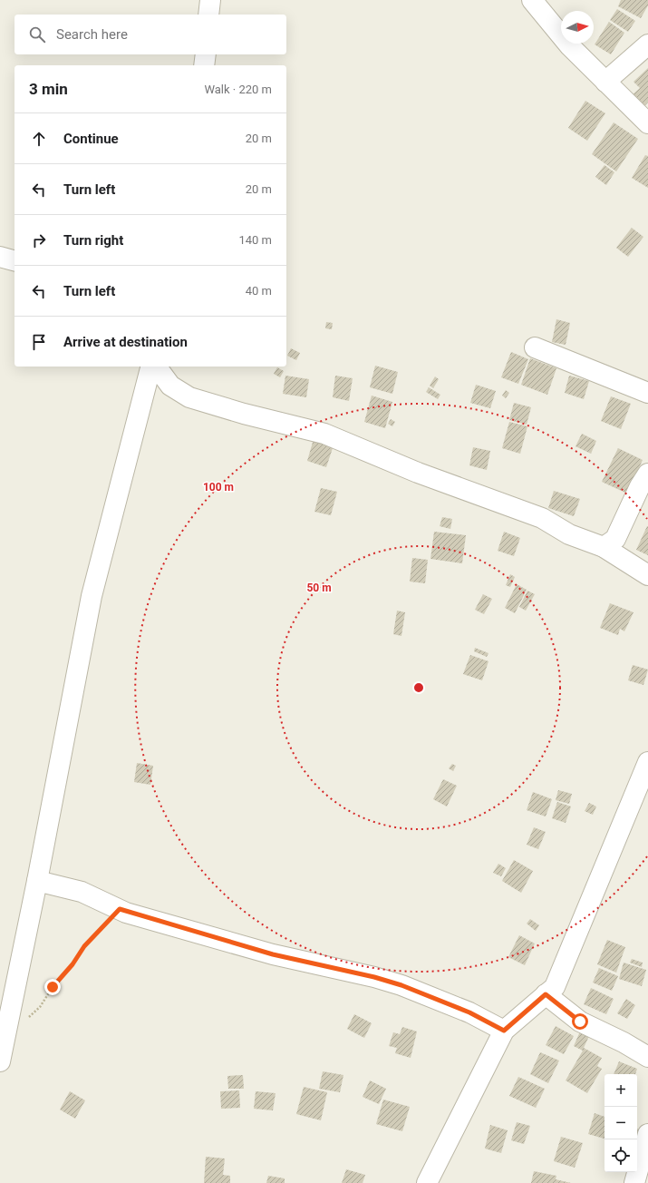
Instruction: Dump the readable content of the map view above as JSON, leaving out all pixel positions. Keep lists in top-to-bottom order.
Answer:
{
  "north": "right",
  "page": {
    "search": "Search here",
    "heading": ["3 min", "Walk · 220 m"],
    "list": [
      ["Continue", "20 m"],
      ["Turn left", "20 m"],
      ["Turn right", "140 m"],
      ["Turn left", "40 m"],
      "Arrive at destination"
    ],
    "map_buttons": ["+", "−"]
  },
  "rings": ["100 m", "50 m"]
}
